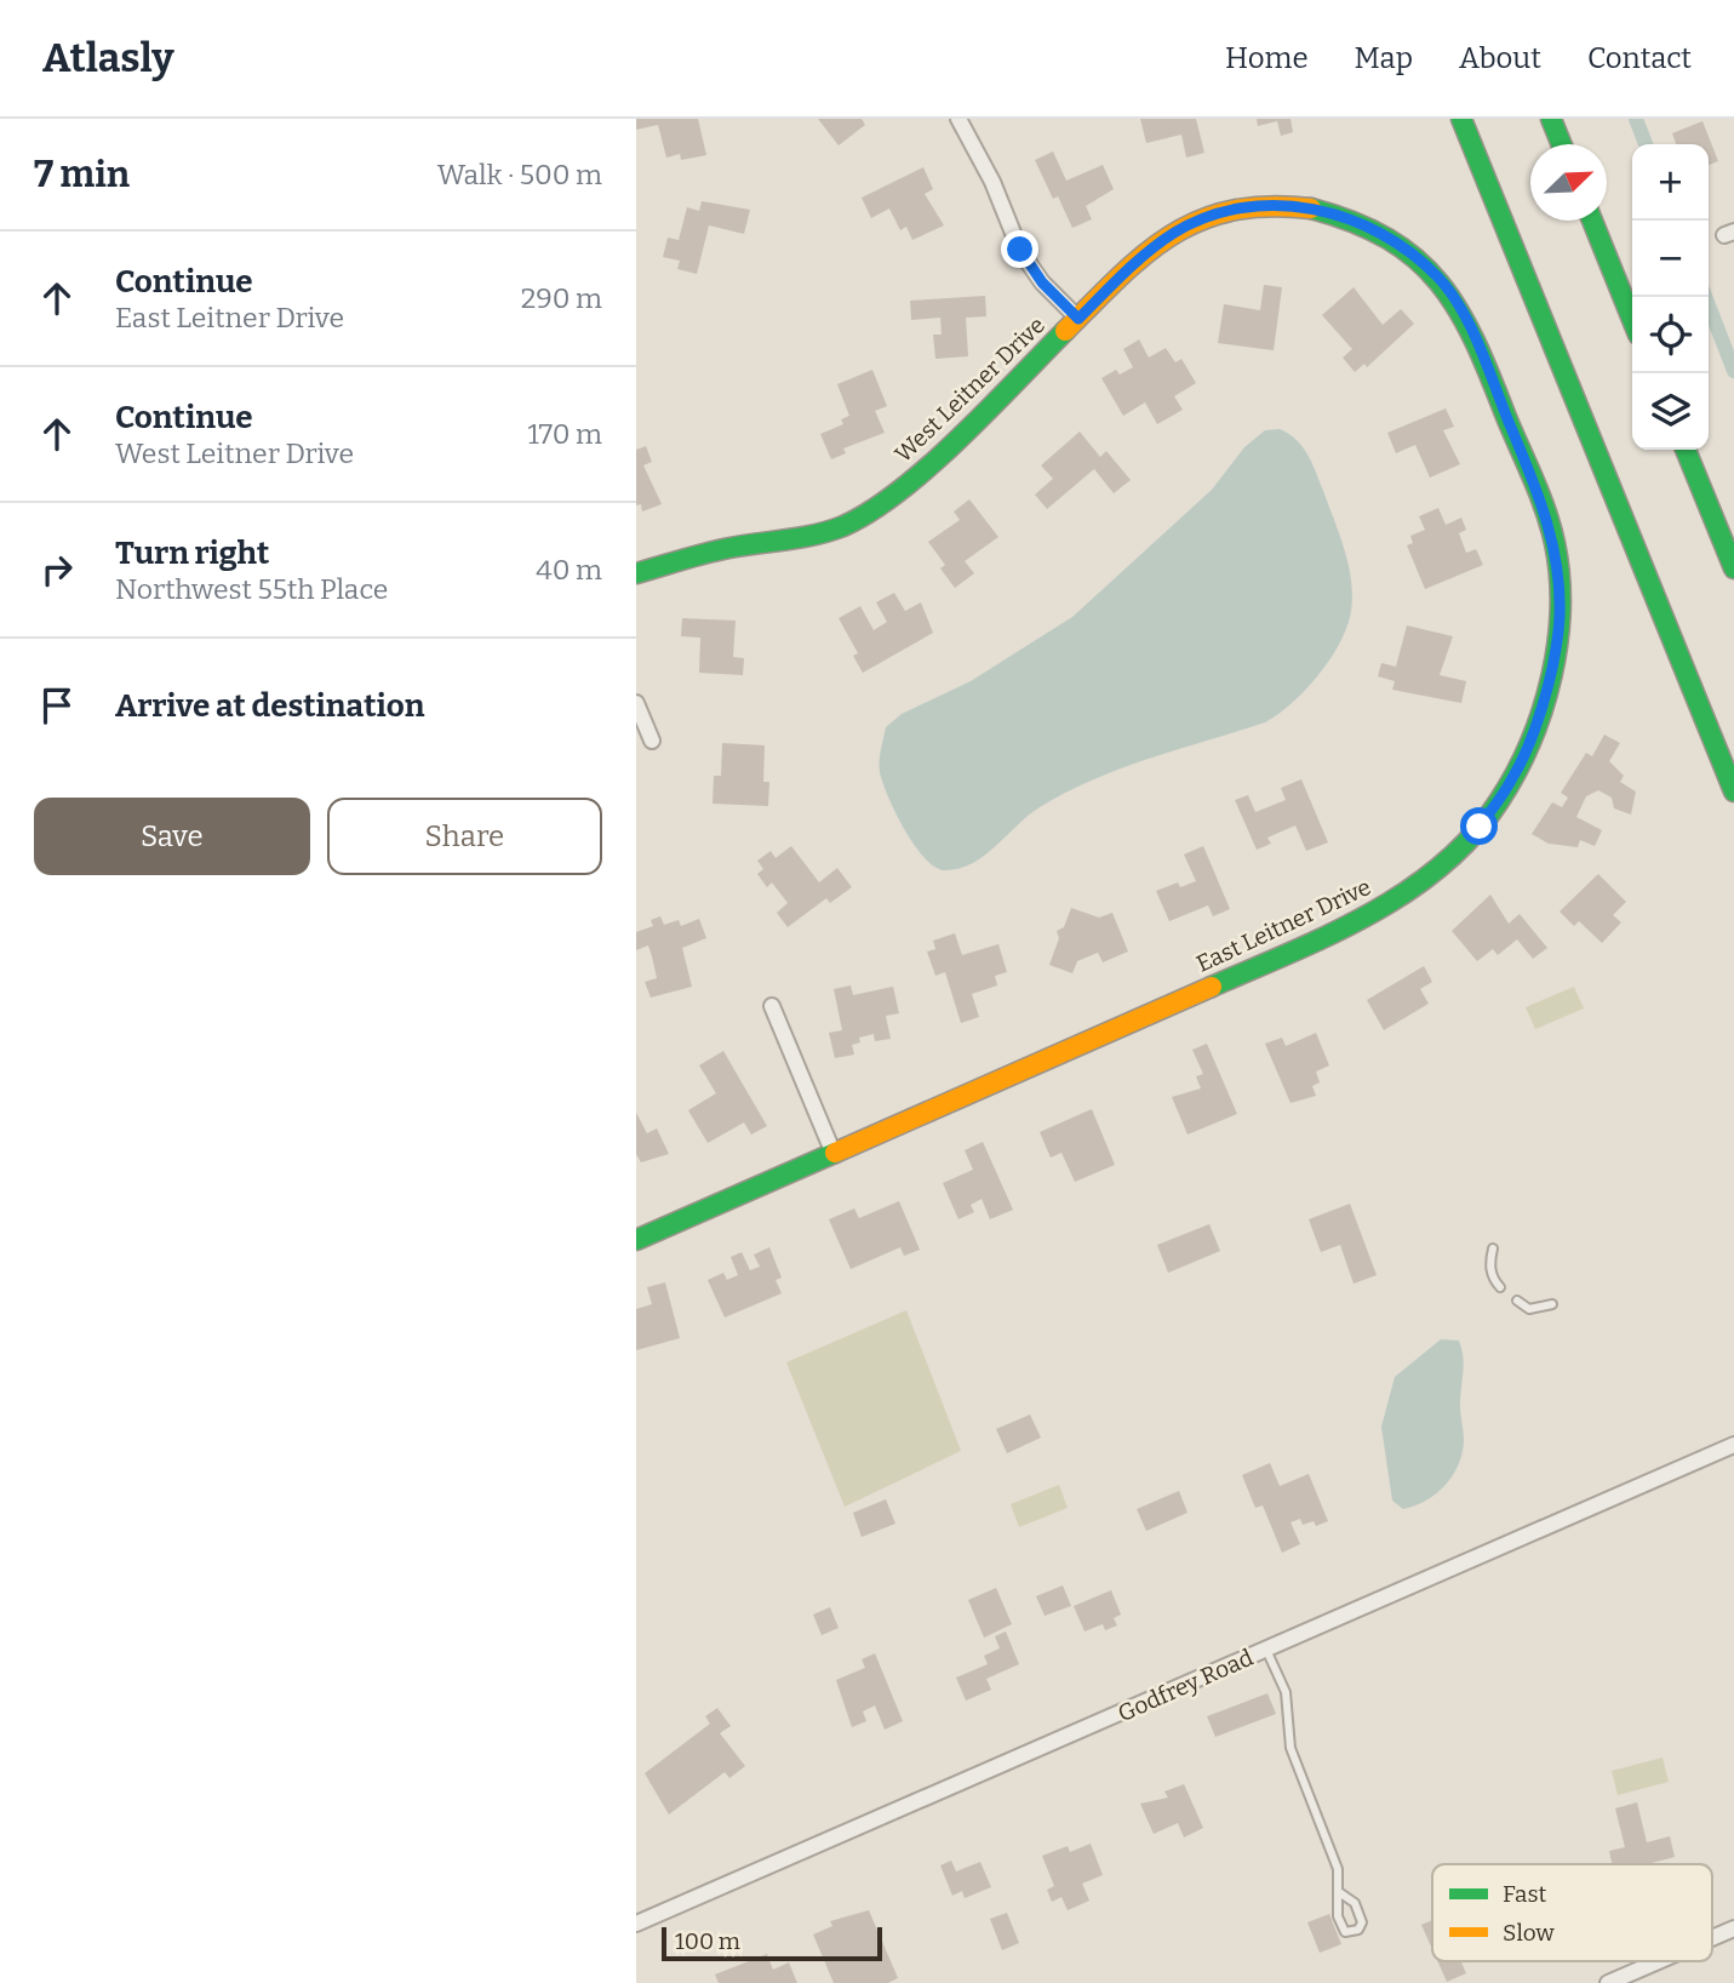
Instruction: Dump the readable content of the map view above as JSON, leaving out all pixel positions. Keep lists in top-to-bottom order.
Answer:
{
  "streets": {
    "main road": ["West Leitner Drive", "East Leitner Drive"],
    "street": ["Godfrey Road"]
  },
  "crossings": [
    ["West Leitner Drive", "East Leitner Drive"]
  ],
  "legend": ["Fast", "Slow"],
  "scale_bar": "100 m",
  "north": "top right",
  "page": {
    "header": "Atlasly",
    "nav": [
      "Home",
      "Map",
      "About",
      "Contact"
    ],
    "heading": ["7 min", "Walk · 500 m"],
    "map_buttons": ["+", "−"],
    "list": [
      ["Continue", "East Leitner Drive", "290 m"],
      ["Continue", "West Leitner Drive", "170 m"],
      ["Turn right", "Northwest 55th Place", "40 m"],
      "Arrive at destination"
    ],
    "buttons": ["Save", "Share"],
    "scale": "100 m"
  }
}
